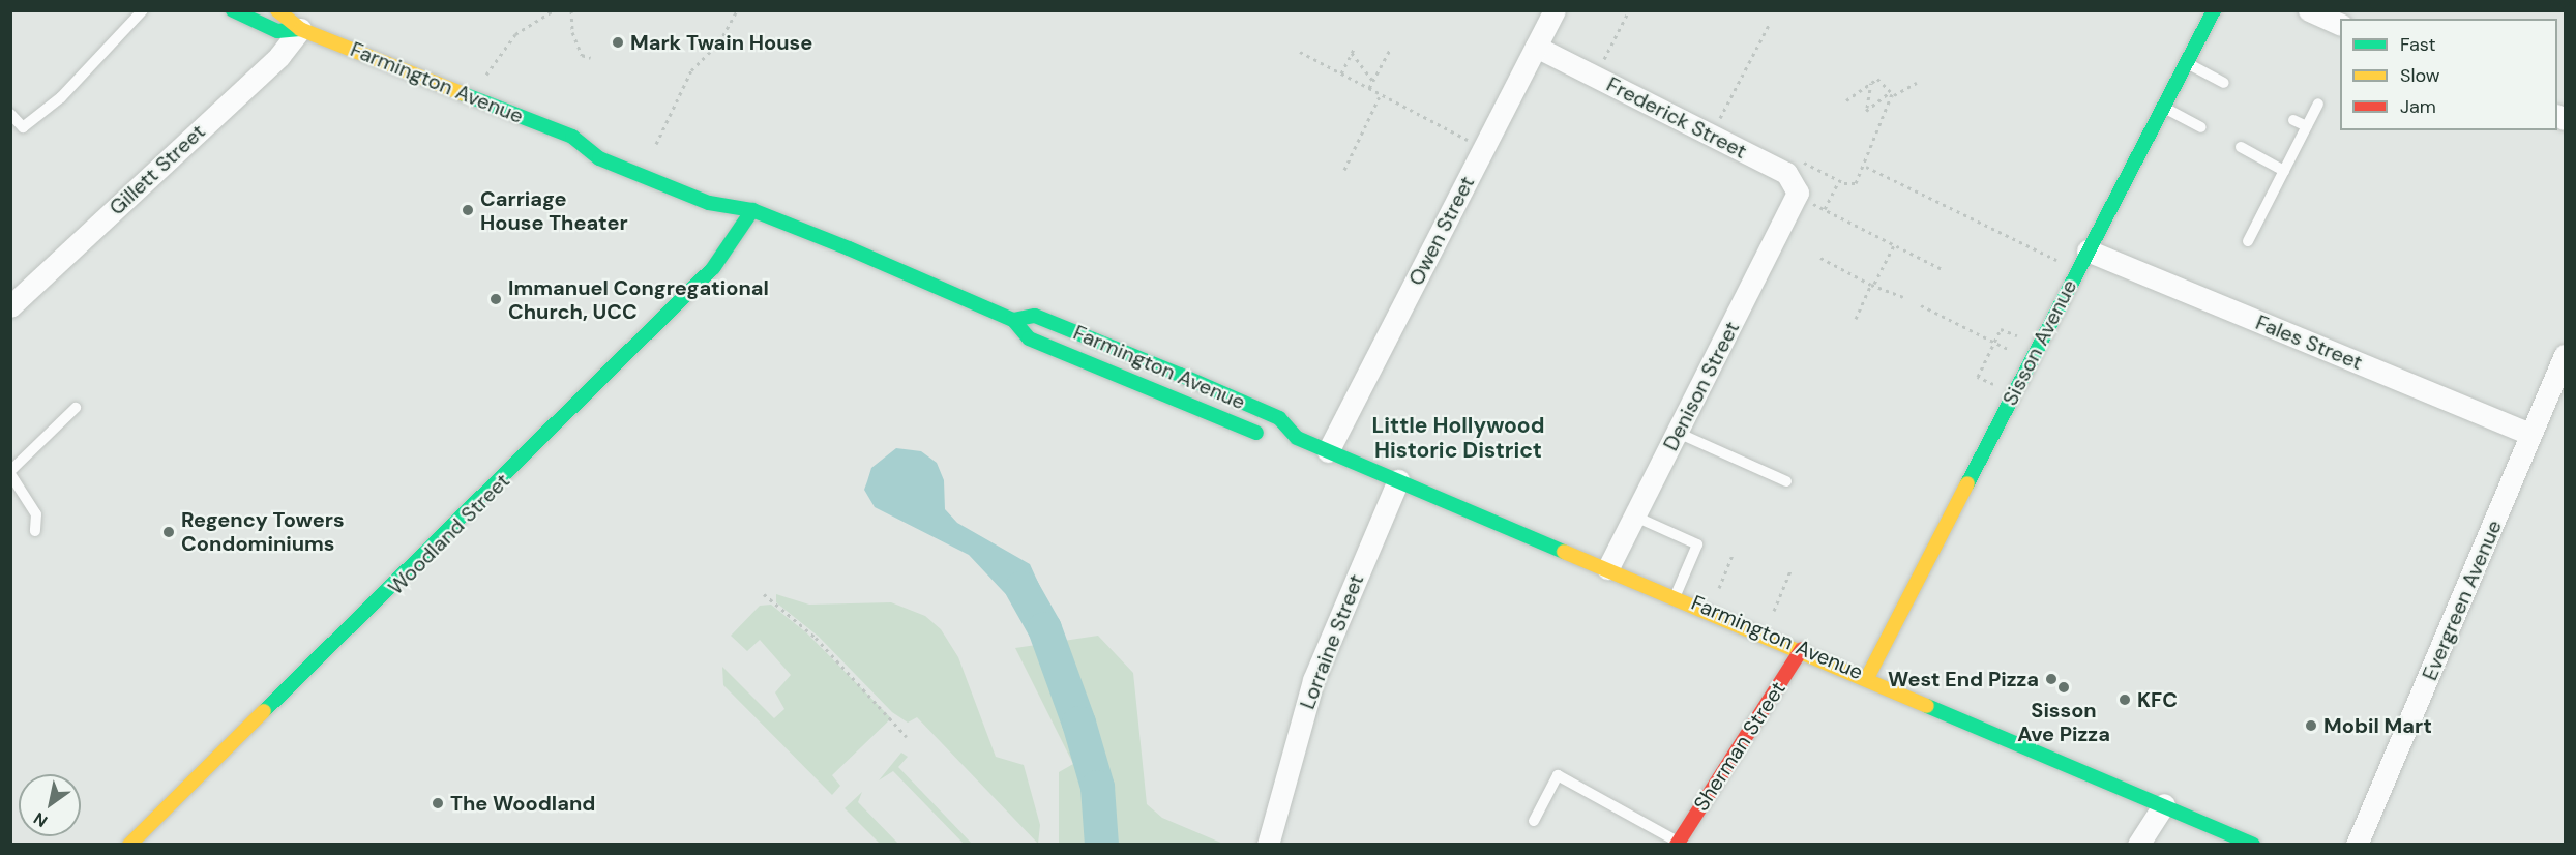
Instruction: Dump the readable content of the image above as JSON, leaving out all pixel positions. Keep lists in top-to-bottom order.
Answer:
{
  "streets": {
    "main road": [
      "Farmington Avenue",
      "Sisson Avenue",
      "Woodland Street",
      "Sherman Street"
    ],
    "street": [
      "Frederick Street",
      "Gillett Street",
      "Owen Street",
      "Fales Street",
      "Denison Street",
      "Evergreen Avenue",
      "Lorraine Street"
    ]
  },
  "crossings": [
    ["Farmington Avenue", "Gillett Street"],
    ["Farmington Avenue", "Owen Street"],
    ["Farmington Avenue", "Sisson Avenue"],
    ["Farmington Avenue", "Denison Street"],
    ["Farmington Avenue", "Woodland Street"],
    ["Farmington Avenue", "Lorraine Street"],
    ["Farmington Avenue", "Sherman Street"],
    ["Frederick Street", "Owen Street"],
    ["Frederick Street", "Denison Street"],
    ["Sisson Avenue", "Fales Street"],
    ["Fales Street", "Evergreen Avenue"]
  ],
  "districts": ["Little Hollywood Historic District"],
  "places": [
    "Mark Twain House",
    "Carriage House Theater",
    "Immanuel Congregational Church, UCC",
    "Regency Towers Condominiums",
    "West End Pizza",
    "Sisson Ave Pizza",
    "KFC",
    "Mobil Mart",
    "The Woodland"
  ],
  "legend": ["Fast", "Slow", "Jam"],
  "north": "bottom left"
}
